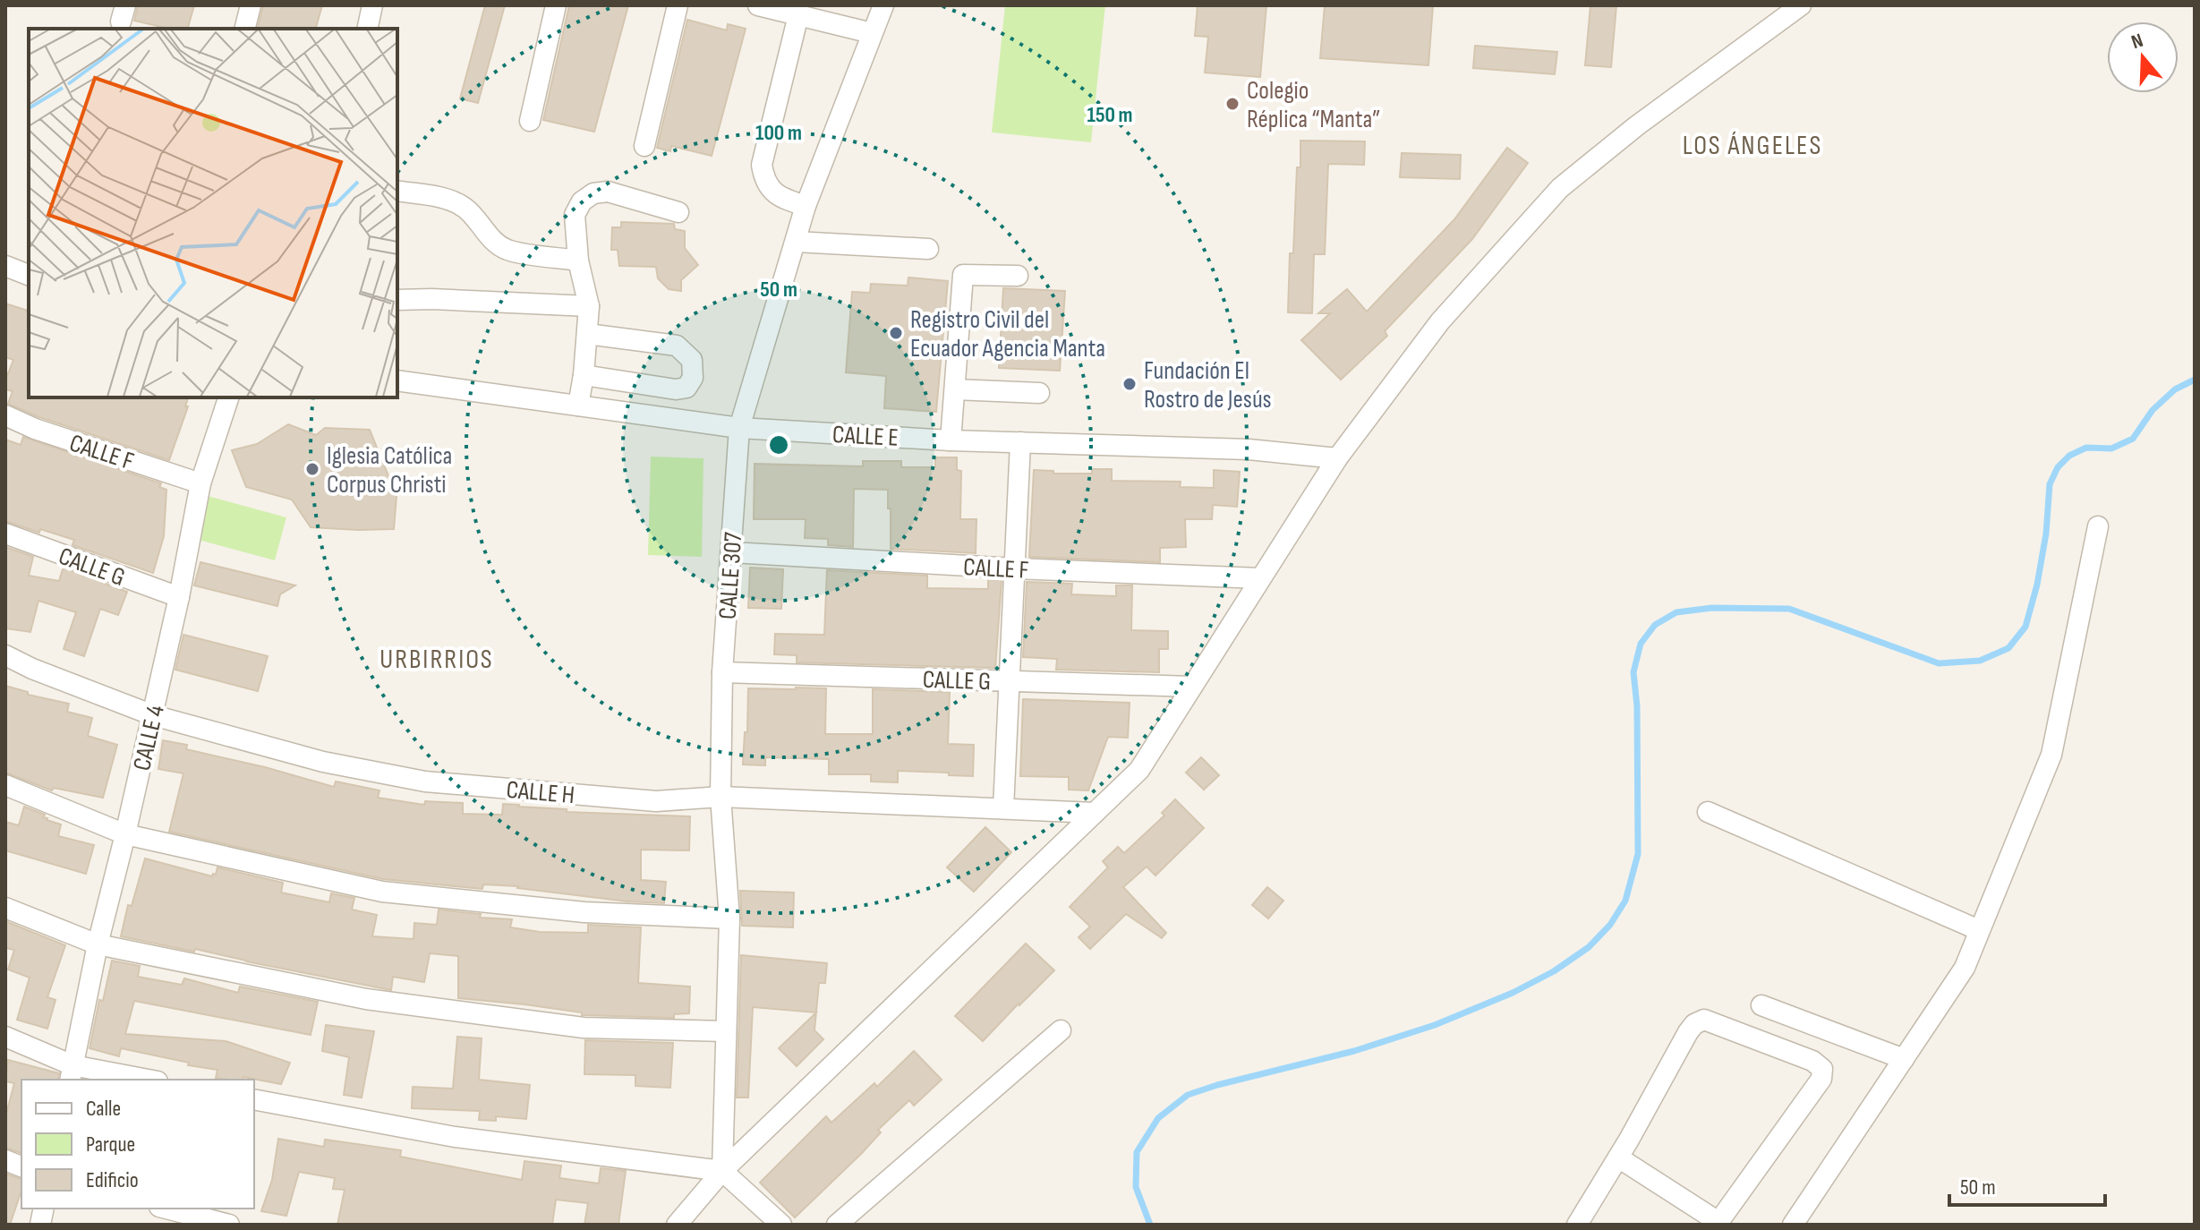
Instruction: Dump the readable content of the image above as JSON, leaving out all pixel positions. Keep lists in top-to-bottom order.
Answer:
{
  "streets": {
    "street": [
      "CALLE E",
      "CALLE F",
      "CALLE G",
      "CALLE 307",
      "CALLE 4",
      "CALLE H"
    ]
  },
  "crossings": [
    ["CALLE E", "CALLE 307"],
    ["CALLE F", "CALLE 307"],
    ["CALLE F", "CALLE 4"],
    ["CALLE G", "CALLE 307"],
    ["CALLE G", "CALLE 4"],
    ["CALLE 307", "CALLE H"],
    ["CALLE 4", "CALLE H"]
  ],
  "districts": ["LOS ÁNGELES", "URBIRRIOS"],
  "places": [
    "Colegio Réplica “Manta”",
    "Registro Civil del Ecuador Agencia Manta",
    "Fundación El Rostro de Jesús",
    "Iglesia Católica Corpus Christi"
  ],
  "legend": ["Calle", "Parque", "Edificio"],
  "scale_bar": "50 m",
  "north": "top",
  "rings": ["150 m", "100 m", "50 m"]
}
